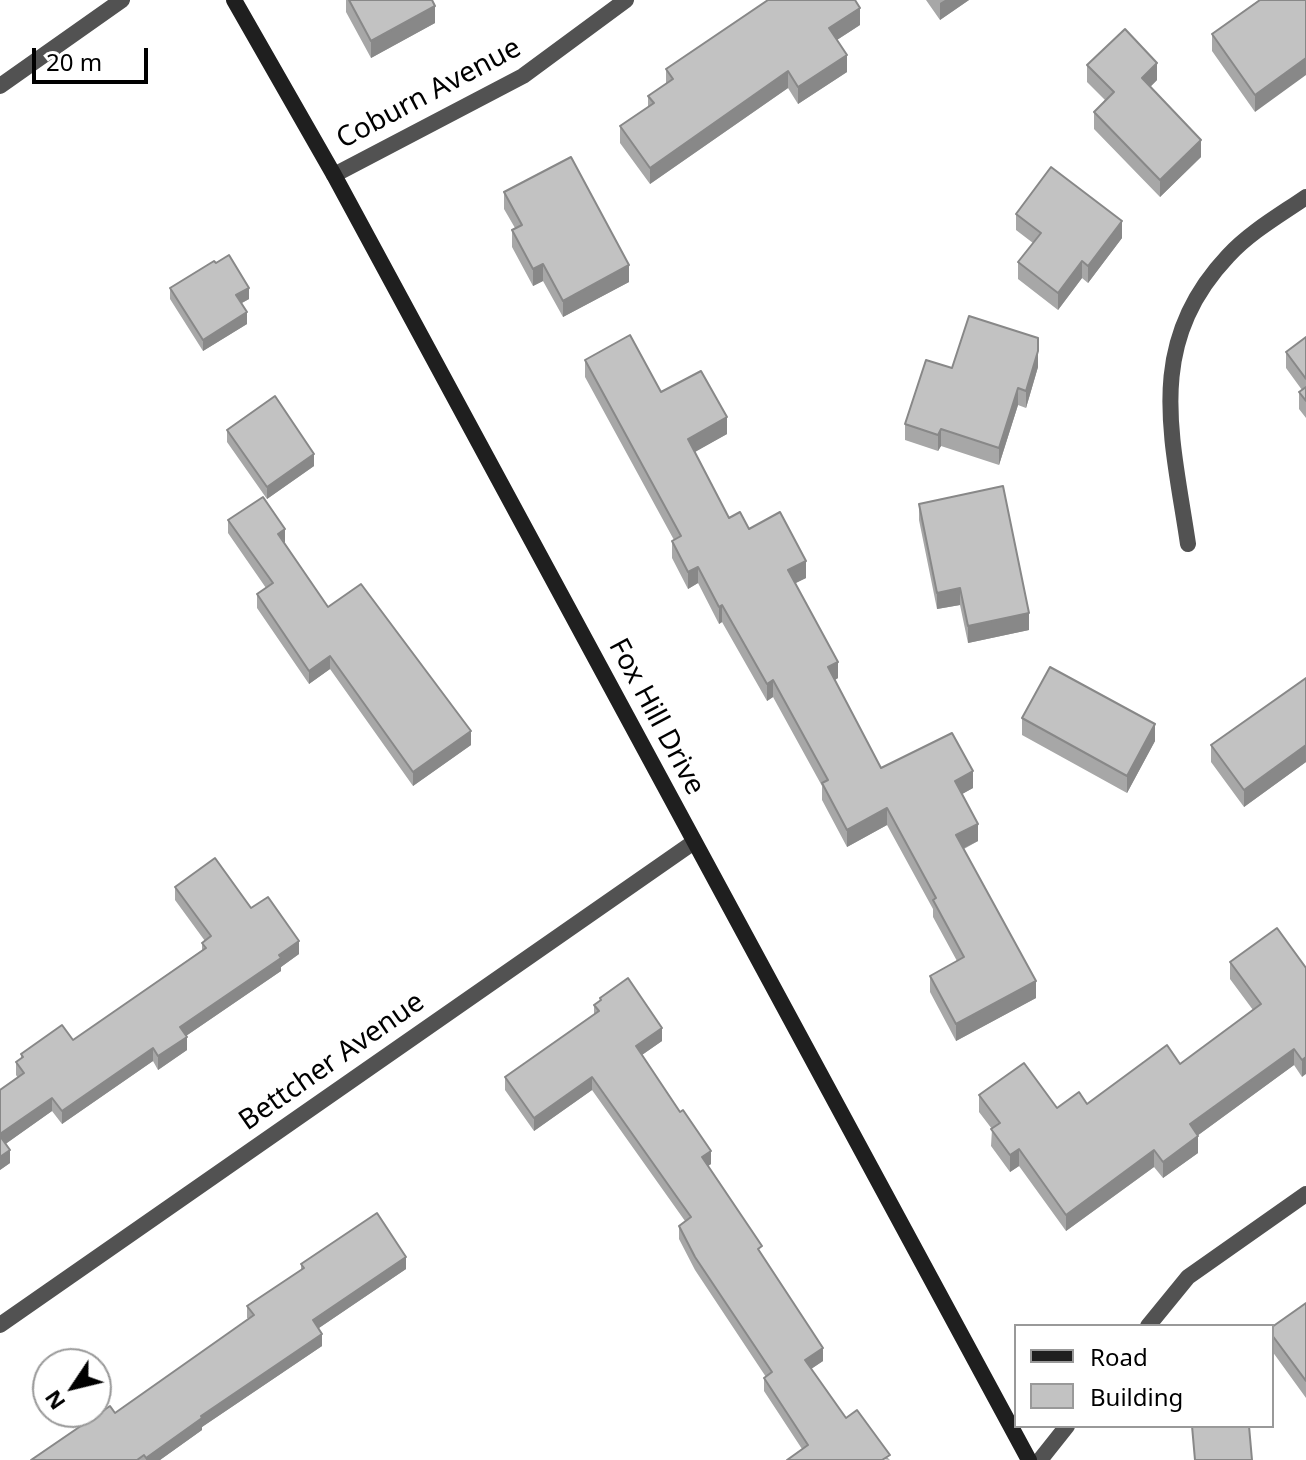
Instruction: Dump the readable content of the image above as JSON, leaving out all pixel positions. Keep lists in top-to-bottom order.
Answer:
{
  "streets": {
    "street": ["Coburn Avenue", "Fox Hill Drive", "Bettcher Avenue"]
  },
  "crossings": [
    ["Coburn Avenue", "Fox Hill Drive"],
    ["Fox Hill Drive", "Bettcher Avenue"]
  ],
  "legend": ["Road", "Building"],
  "scale_bar": "20 m",
  "north": "bottom left"
}
